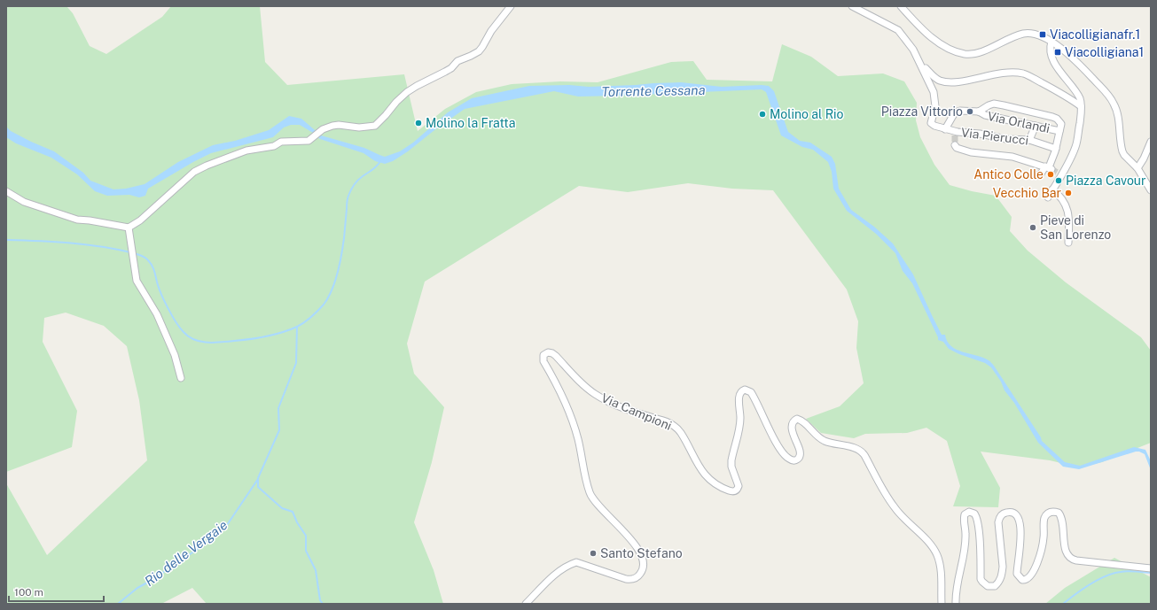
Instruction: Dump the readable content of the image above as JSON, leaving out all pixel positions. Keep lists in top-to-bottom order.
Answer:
{
  "streets": {
    "street": ["Via Orlandi", "Via Pierucci", "Via Campioni"]
  },
  "water": ["Torrente Cessana", "Rio delle Vergaie"],
  "places": {
    "transit": ["Viacolligianafr.1", "Viacolligiana1"],
    "other": [
      "Piazza Vittorio",
      "Molino al Rio",
      "Molino la Fratta",
      "Antico Colle",
      "Piazza Cavour",
      "Vecchio Bar",
      "Pieve di San Lorenzo",
      "Santo Stefano"
    ]
  },
  "scale_bar": "100 m"
}
